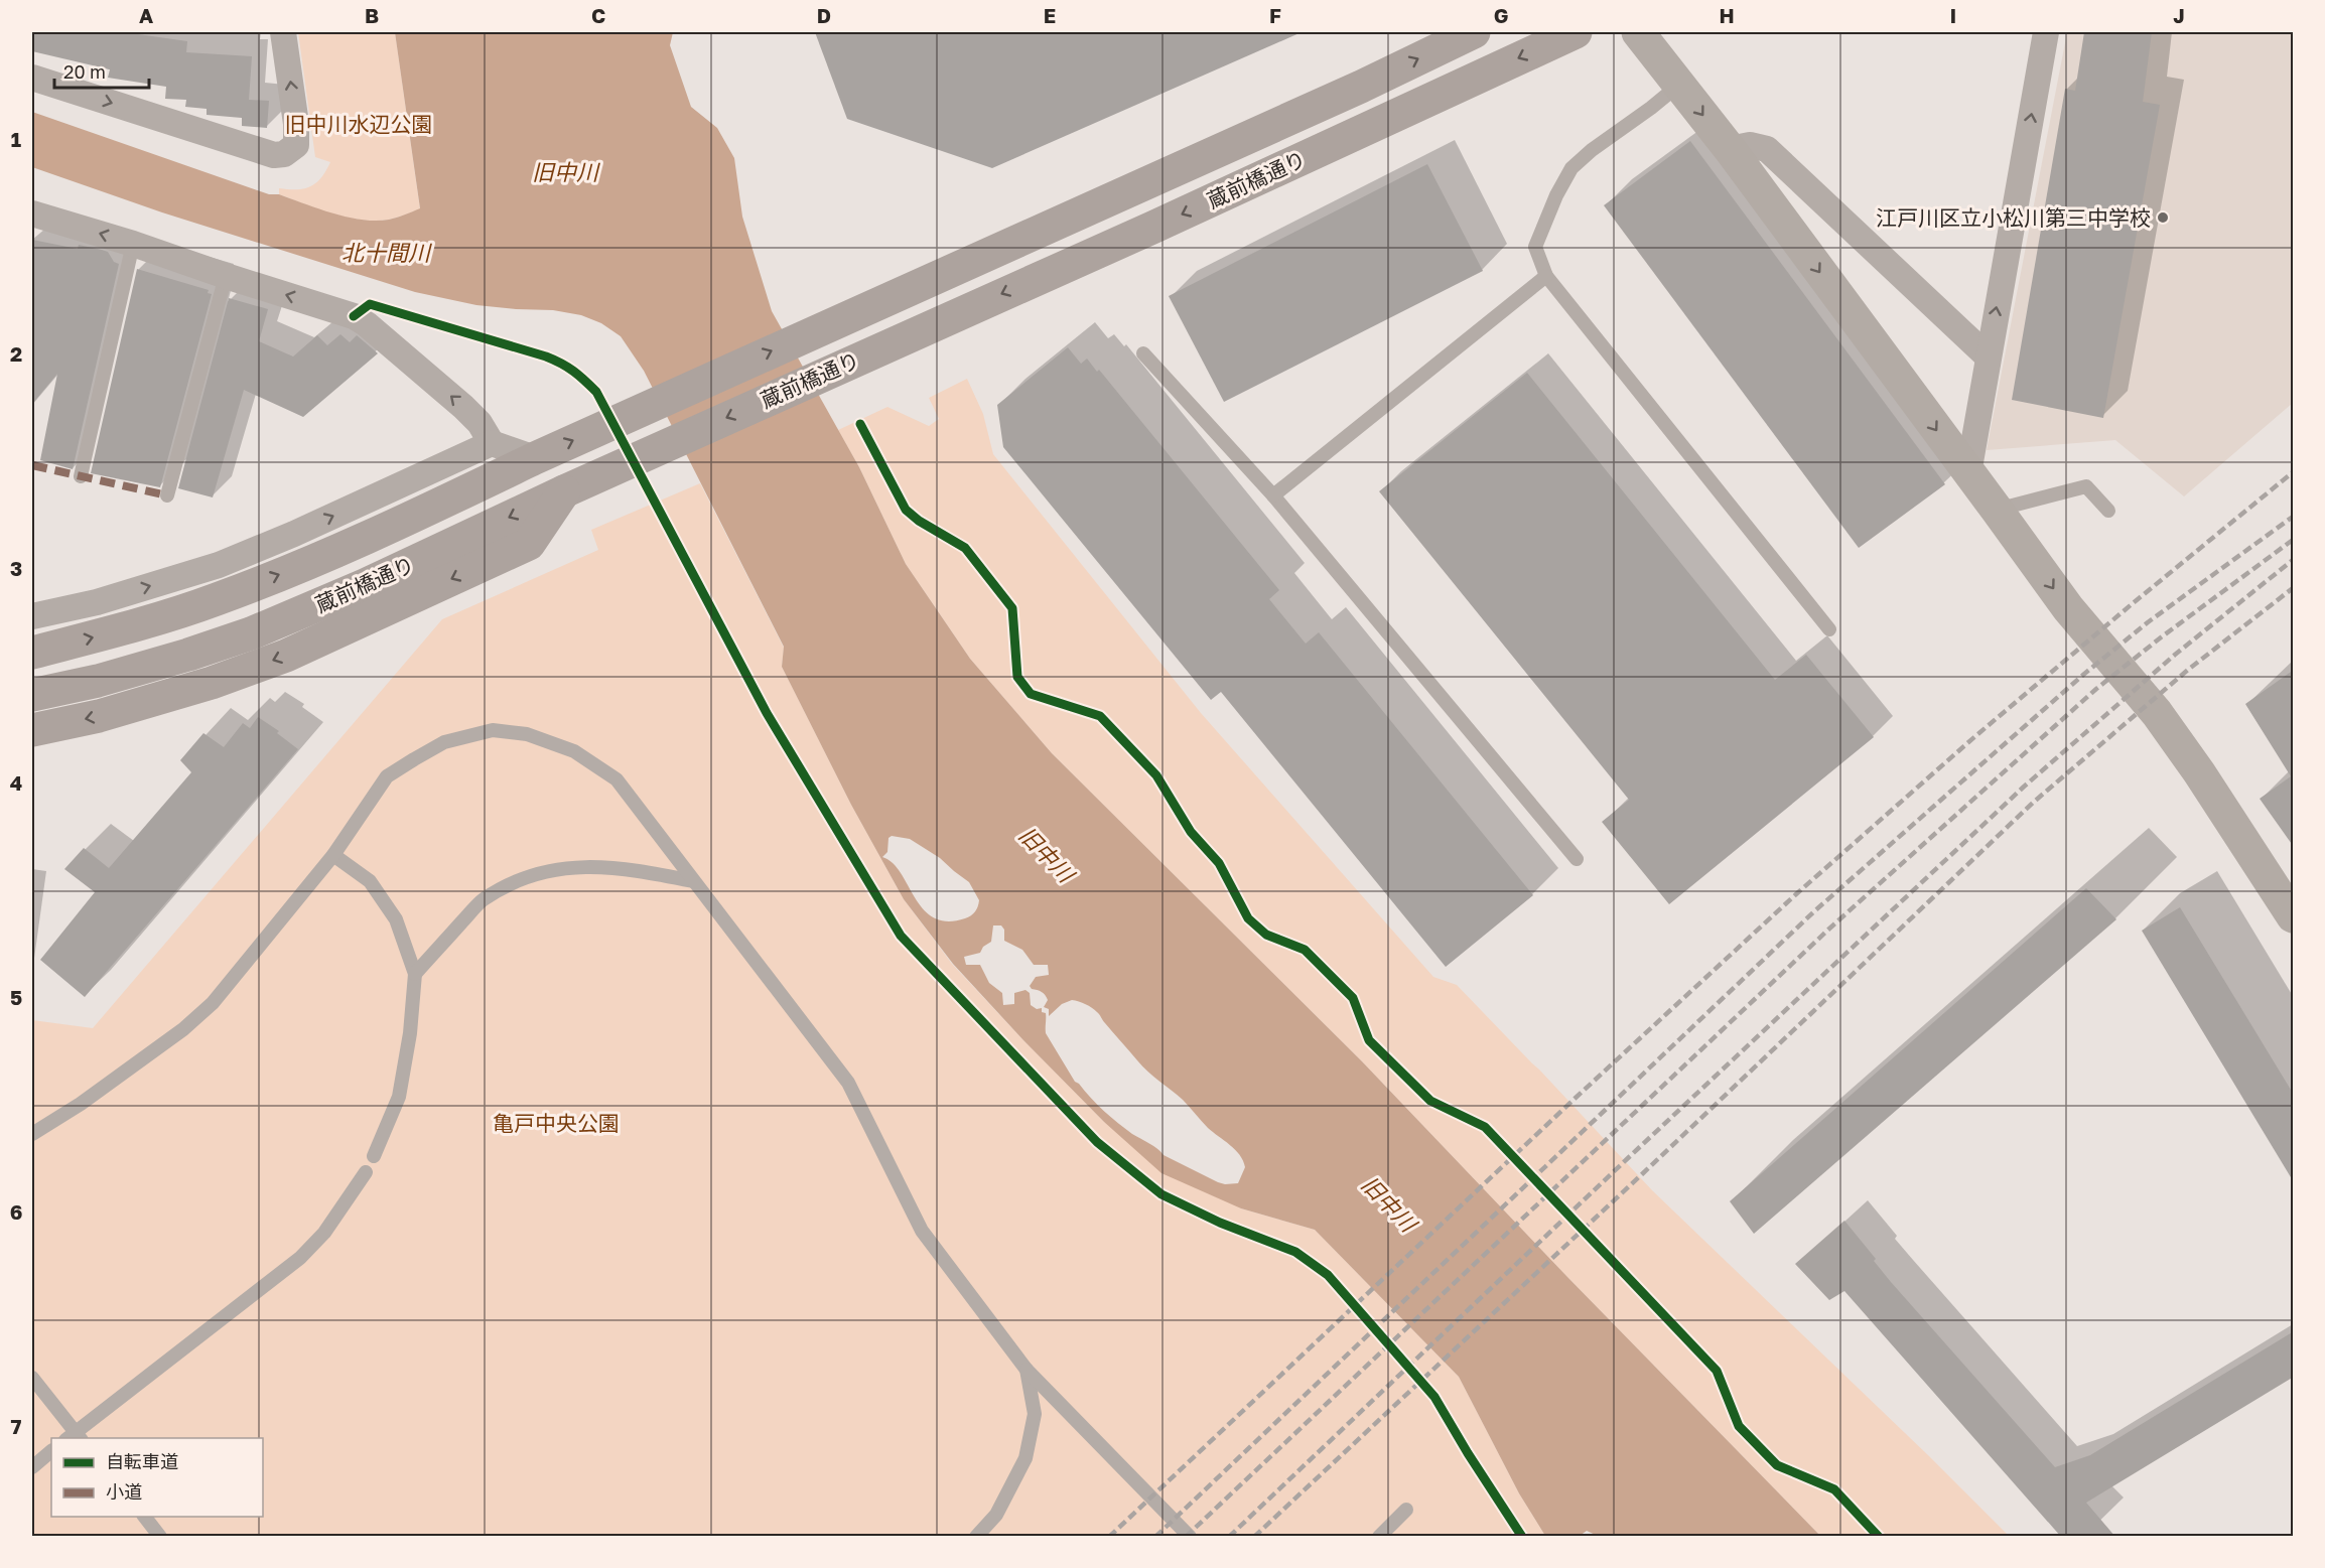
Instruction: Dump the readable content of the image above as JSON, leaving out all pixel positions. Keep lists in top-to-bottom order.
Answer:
{
  "streets": {
    "main road": ["蔵前橋通り"]
  },
  "water": ["旧中川", "北十間川"],
  "parks": ["旧中川水辺公園", "亀戸中央公園"],
  "places": ["江戸川区立小松川第三中学校"],
  "legend": ["自転車道", "小道"],
  "scale_bar": "20 m",
  "grid": {
    "columns": [
      "A",
      "B",
      "C",
      "D",
      "E",
      "F",
      "G",
      "H",
      "I",
      "J"
    ],
    "rows": [
      "1",
      "2",
      "3",
      "4",
      "5",
      "6",
      "7"
    ]
  }
}
